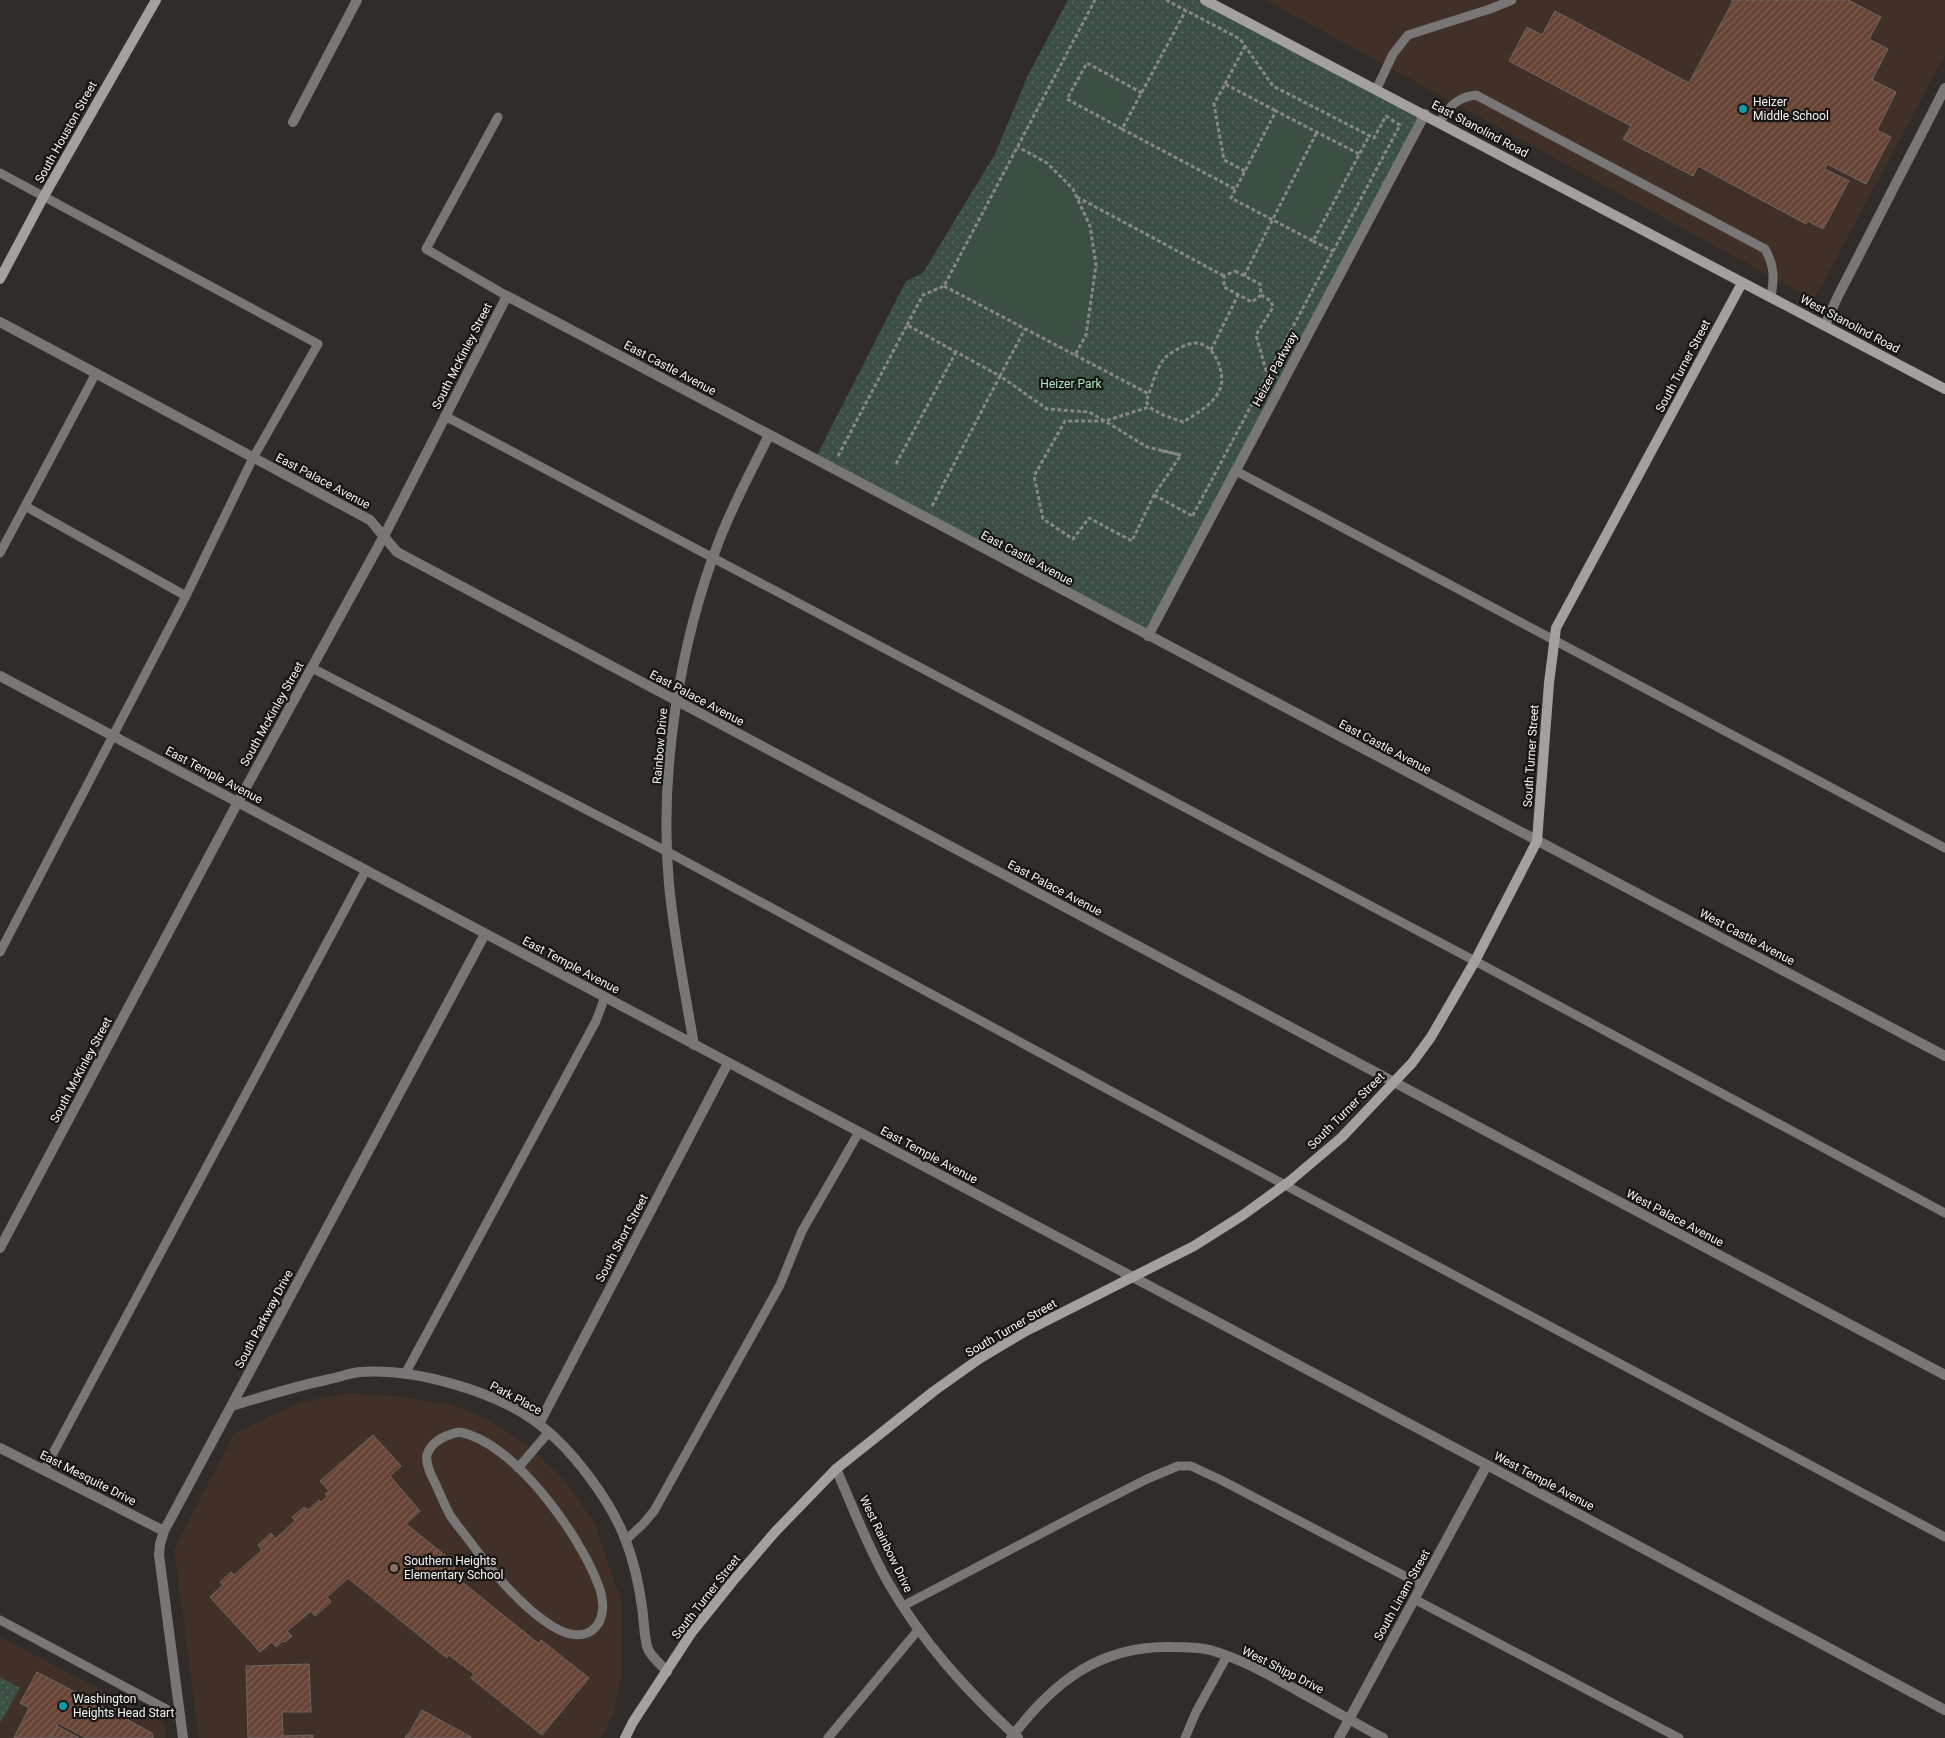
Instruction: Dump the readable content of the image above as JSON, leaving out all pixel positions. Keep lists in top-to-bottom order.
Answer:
{
  "streets": {
    "main road": [
      "East Stanolind Road",
      "South Houston Street",
      "West Stanolind Road",
      "South Turner Street"
    ],
    "street": [
      "South McKinley Street",
      "East Castle Avenue",
      "Heizer Parkway",
      "East Palace Avenue",
      "Rainbow Drive",
      "East Temple Avenue",
      "West Castle Avenue",
      "West Palace Avenue",
      "South Short Street",
      "South Parkway Drive",
      "Park Place",
      "East Mesquite Drive",
      "West Temple Avenue",
      "West Rainbow Drive",
      "South Linam Street",
      "West Shipp Drive"
    ]
  },
  "crossings": [
    ["East Stanolind Road", "West Stanolind Road"],
    ["East Stanolind Road", "South Turner Street"],
    ["East Stanolind Road", "Heizer Parkway"],
    ["West Stanolind Road", "South Turner Street"],
    ["South McKinley Street", "East Castle Avenue"],
    ["South McKinley Street", "East Palace Avenue"],
    ["South McKinley Street", "East Temple Avenue"],
    ["South Turner Street", "East Castle Avenue"],
    ["South Turner Street", "East Palace Avenue"],
    ["South Turner Street", "East Temple Avenue"],
    ["South Turner Street", "West Castle Avenue"],
    ["South Turner Street", "West Palace Avenue"],
    ["South Turner Street", "Park Place"],
    ["South Turner Street", "West Temple Avenue"],
    ["South Turner Street", "West Rainbow Drive"],
    ["East Castle Avenue", "Heizer Parkway"],
    ["East Castle Avenue", "Rainbow Drive"],
    ["East Castle Avenue", "West Castle Avenue"],
    ["East Palace Avenue", "Rainbow Drive"],
    ["East Palace Avenue", "West Palace Avenue"],
    ["Rainbow Drive", "East Temple Avenue"],
    ["East Temple Avenue", "South Short Street"],
    ["East Temple Avenue", "South Parkway Drive"],
    ["East Temple Avenue", "West Temple Avenue"],
    ["South Short Street", "Park Place"],
    ["South Parkway Drive", "Park Place"],
    ["South Parkway Drive", "East Mesquite Drive"],
    ["West Temple Avenue", "South Linam Street"],
    ["West Rainbow Drive", "West Shipp Drive"],
    ["South Linam Street", "West Shipp Drive"]
  ],
  "parks": ["Heizer Park"],
  "places": ["Heizer Middle School", "Southern Heights Elementary School", "Washington Heights Head Start"]
}
